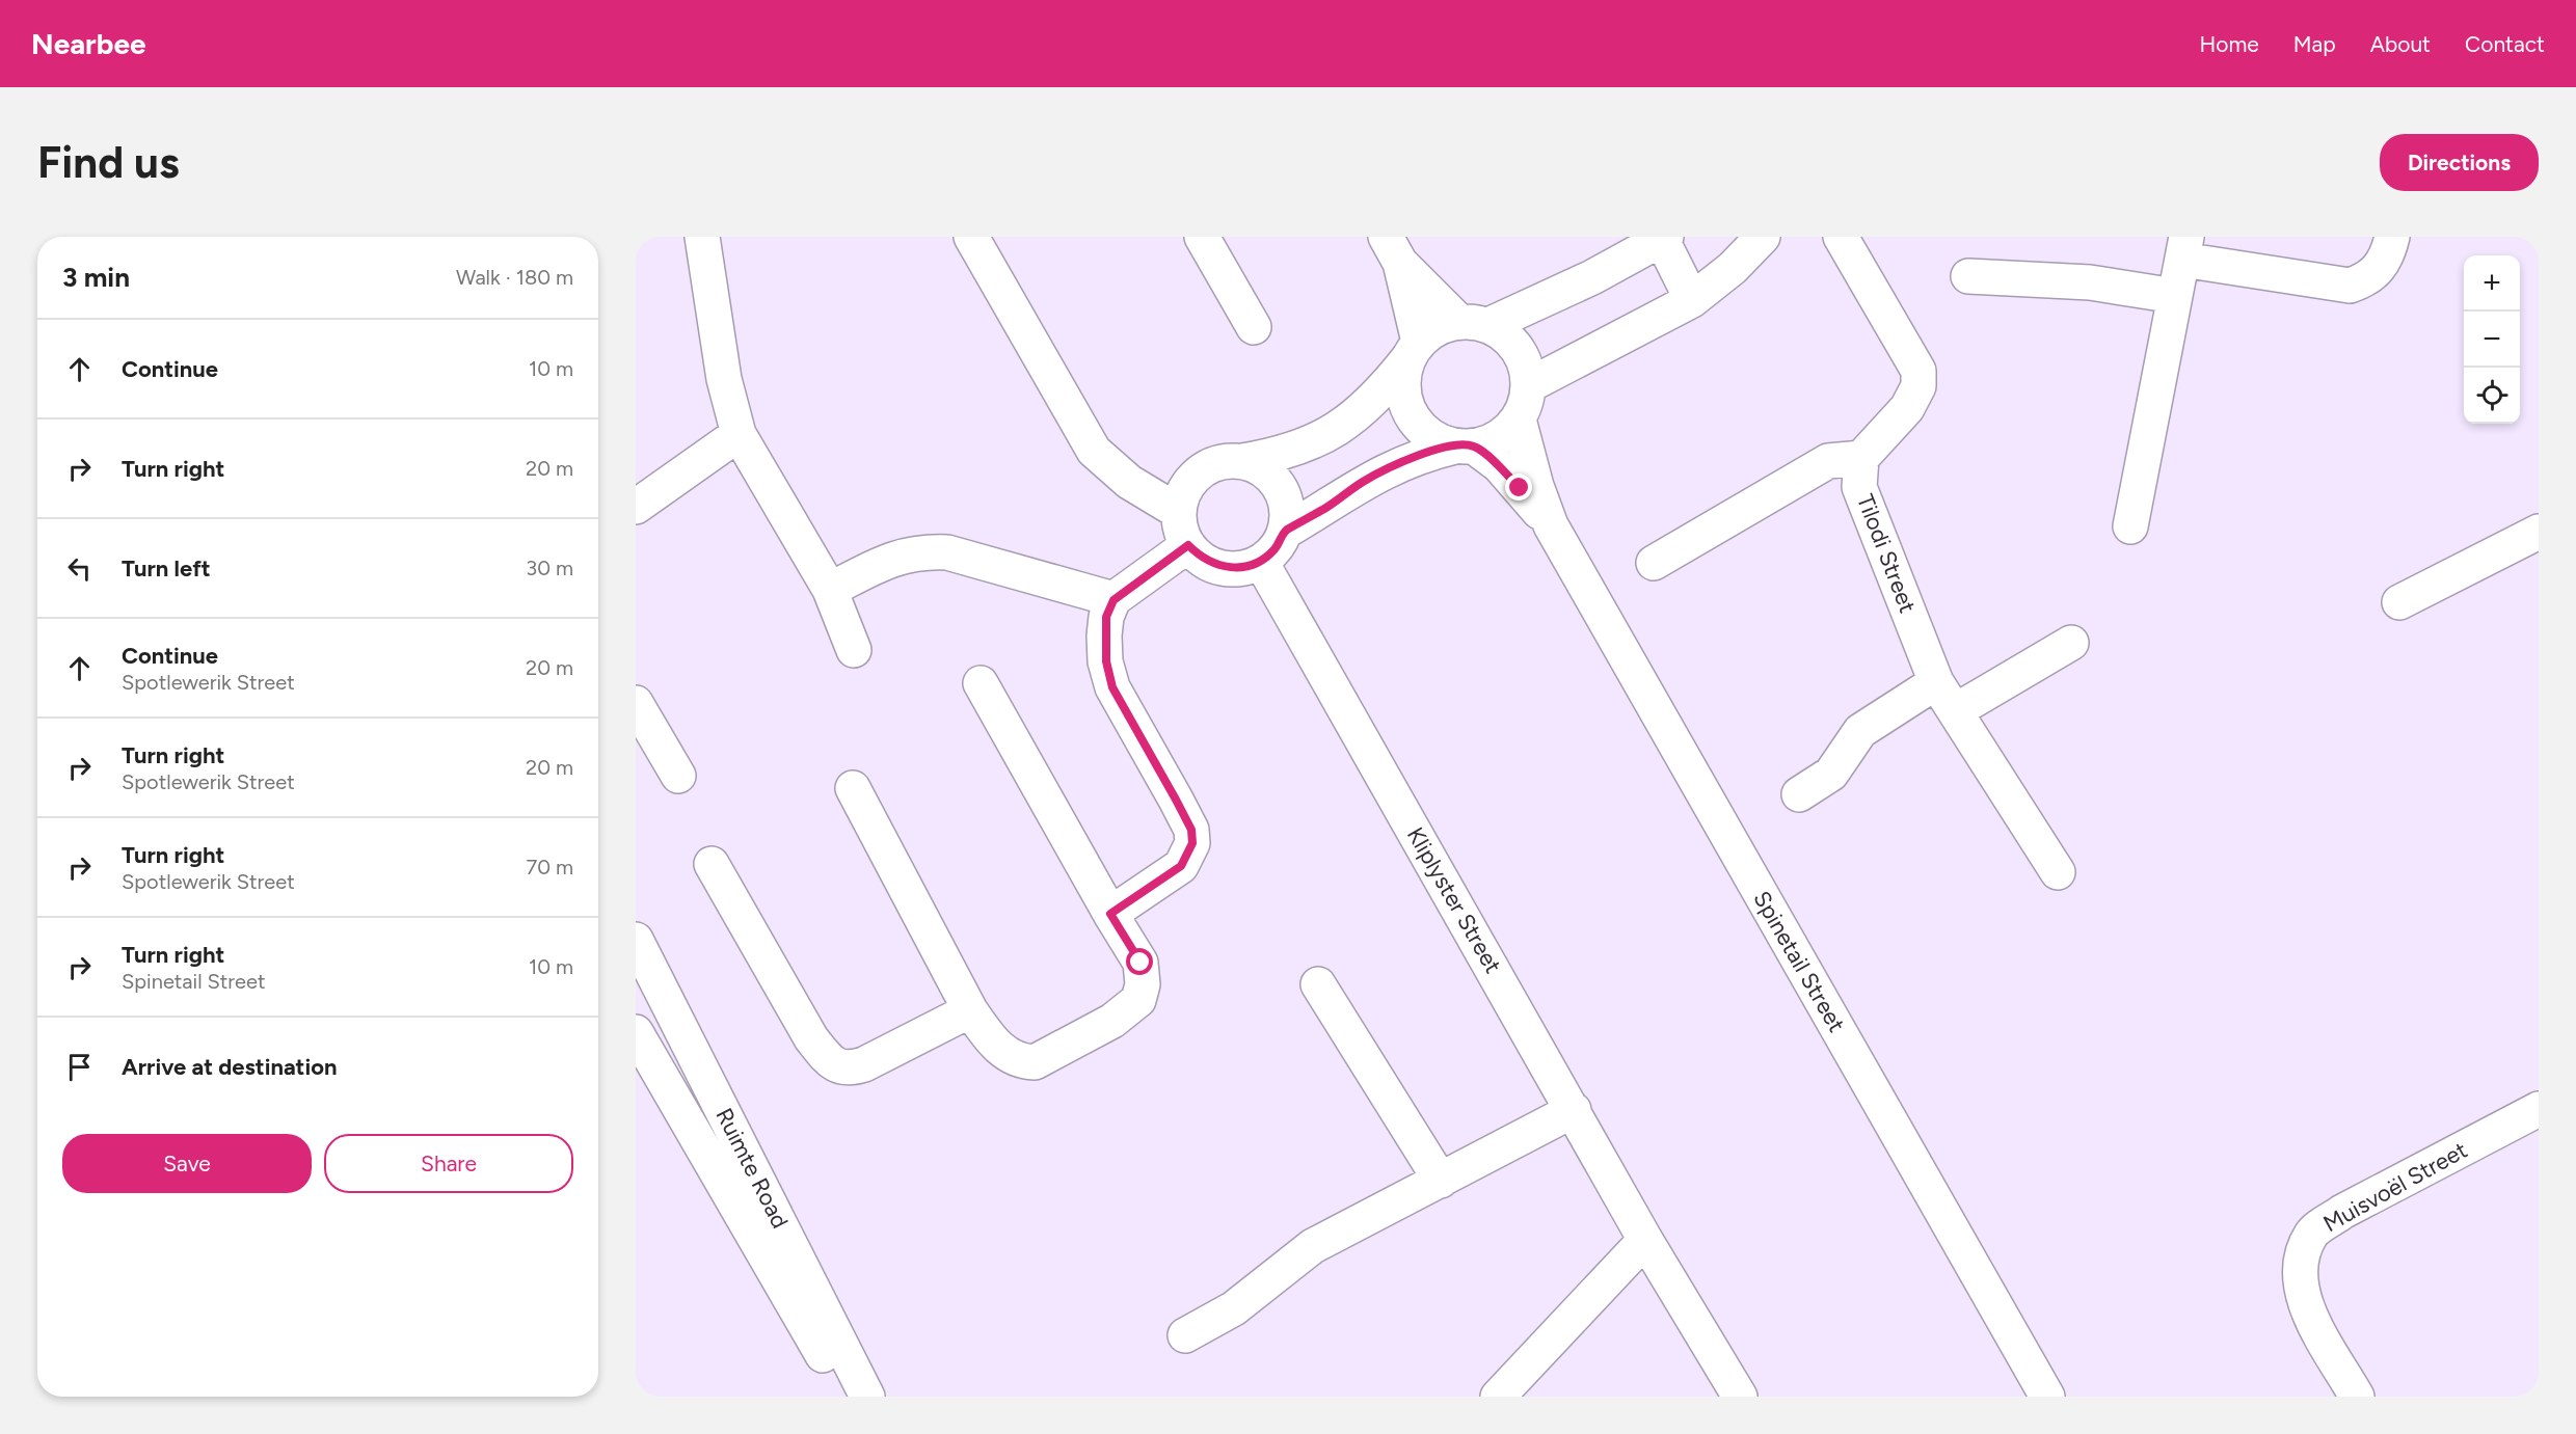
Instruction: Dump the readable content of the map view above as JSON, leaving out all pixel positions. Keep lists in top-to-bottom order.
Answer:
{
  "streets": {
    "street": [
      "Tilodi Street",
      "Kliplyster Street",
      "Spinetail Street",
      "Ruimte Road",
      "Muisvoël Street"
    ]
  },
  "page": {
    "header": "Nearbee",
    "nav": [
      "Home",
      "Map",
      "About",
      "Contact"
    ],
    "buttons": [
      "Directions",
      ["Save", "Share"]
    ],
    "title": "Find us",
    "heading": ["3 min", "Walk · 180 m"],
    "map_buttons": ["+", "−"],
    "list": [
      ["Continue", "10 m"],
      ["Turn right", "20 m"],
      ["Turn left", "30 m"],
      ["Continue", "Spotlewerik Street", "20 m"],
      ["Turn right", "Spotlewerik Street", "20 m"],
      ["Turn right", "Spotlewerik Street", "70 m"],
      ["Turn right", "Spinetail Street", "10 m"],
      "Arrive at destination"
    ]
  }
}
